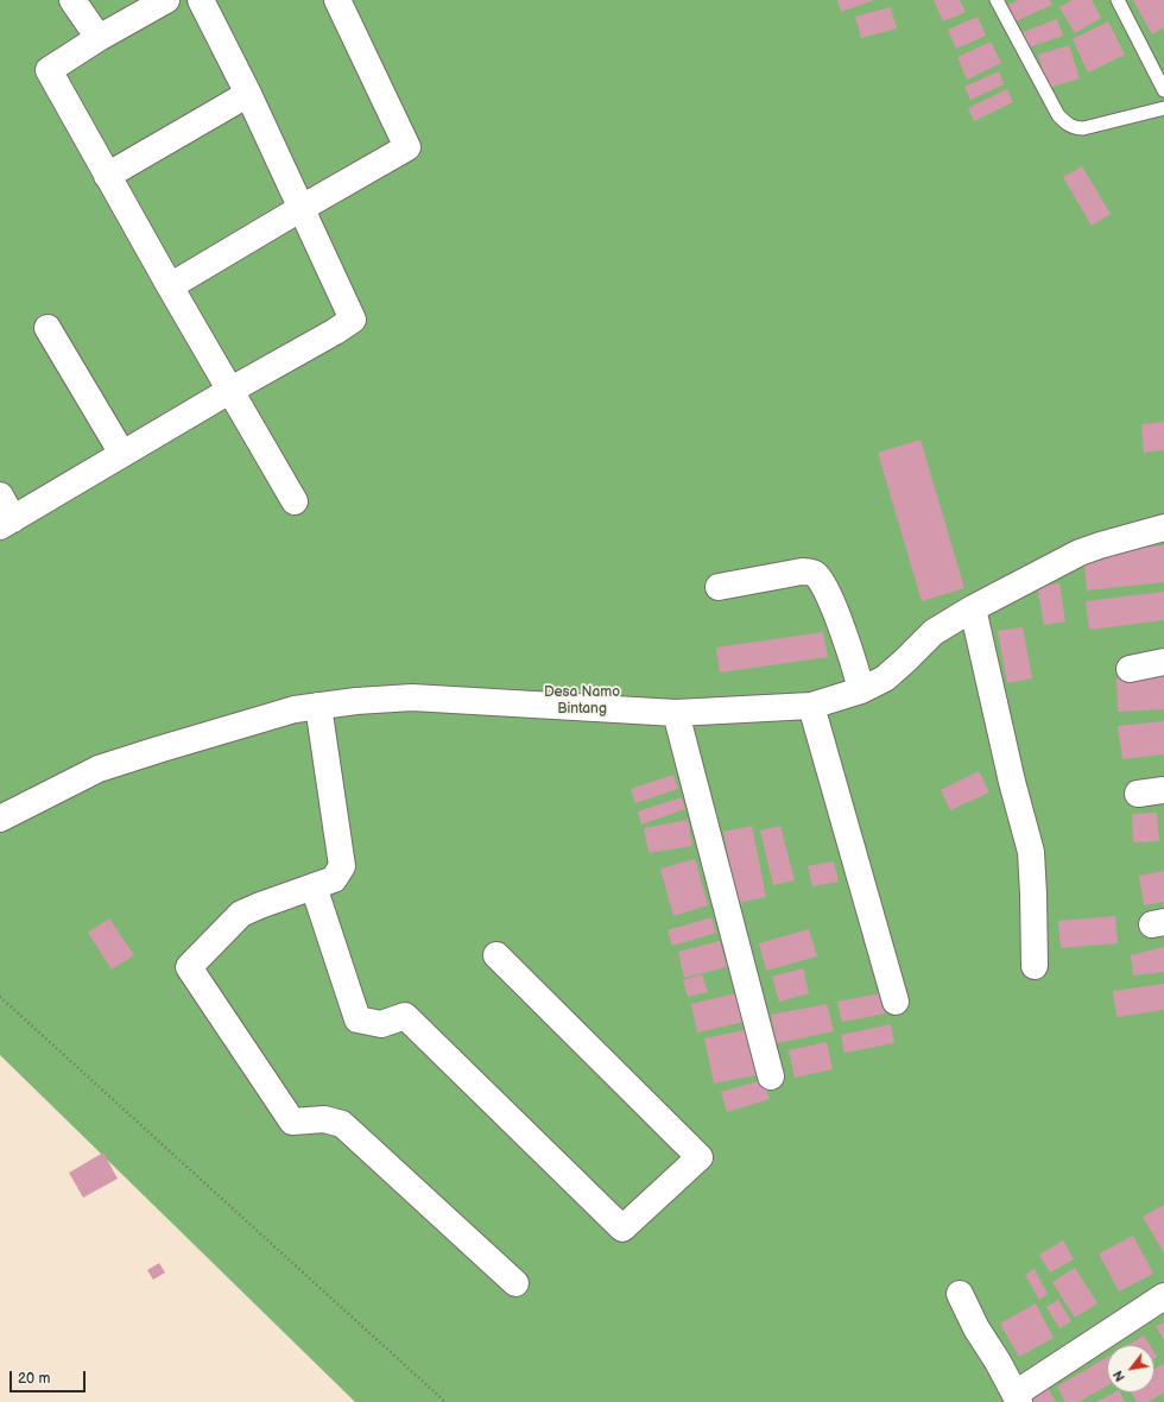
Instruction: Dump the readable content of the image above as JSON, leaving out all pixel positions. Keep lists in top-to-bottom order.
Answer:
{
  "parks": ["Desa Namo Bintang"],
  "scale_bar": "20 m",
  "north": "bottom left"
}
